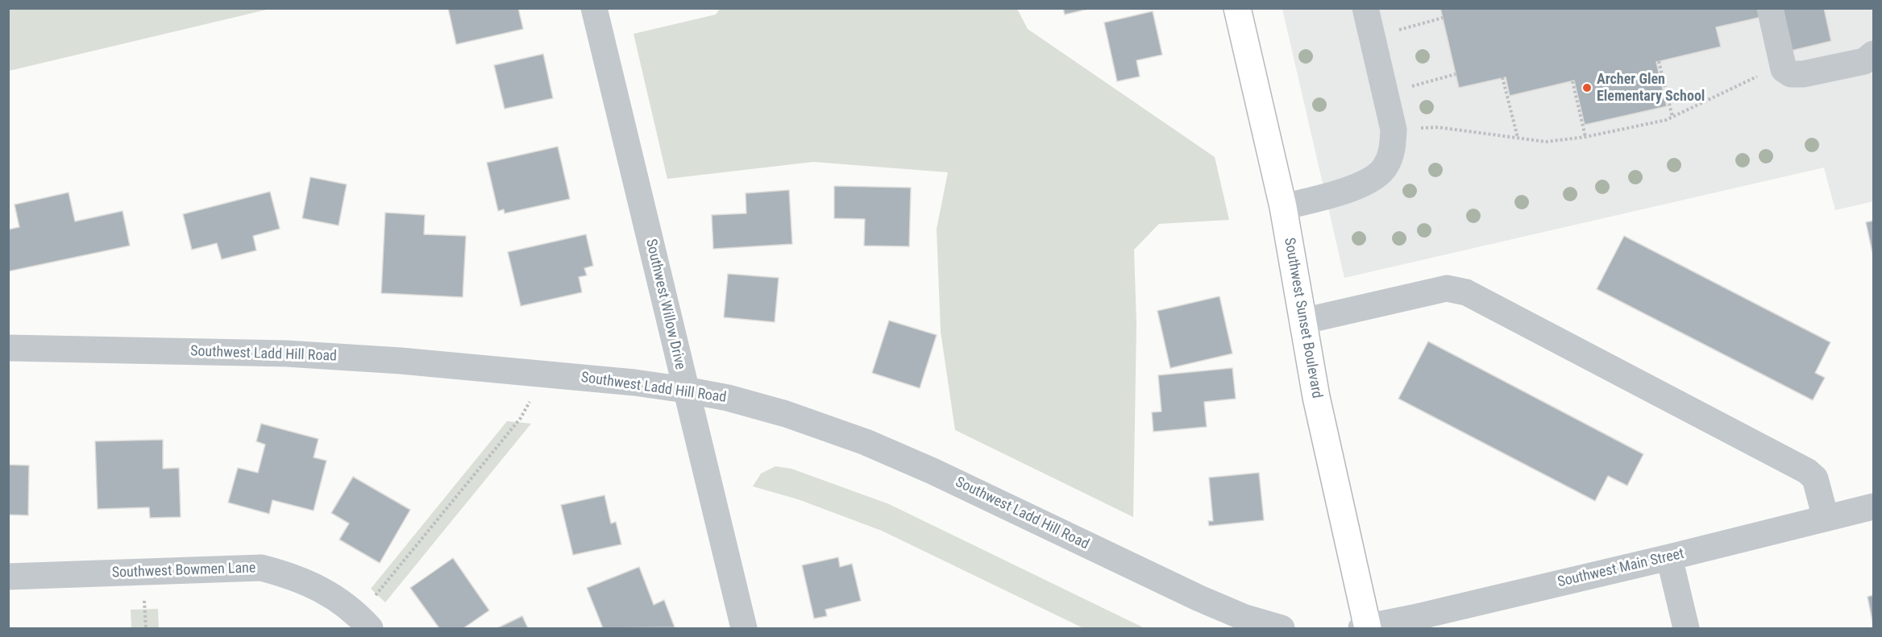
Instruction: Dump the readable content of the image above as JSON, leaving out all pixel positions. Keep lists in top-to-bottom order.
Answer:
{
  "streets": {
    "main road": ["Southwest Sunset Boulevard"],
    "street": [
      "Southwest Willow Drive",
      "Southwest Ladd Hill Road",
      "Southwest Main Street",
      "Southwest Bowmen Lane"
    ]
  },
  "crossings": [
    ["Southwest Willow Drive", "Southwest Ladd Hill Road"],
    ["Southwest Sunset Boulevard", "Southwest Main Street"]
  ],
  "places": ["Archer Glen Elementary School"]
}
